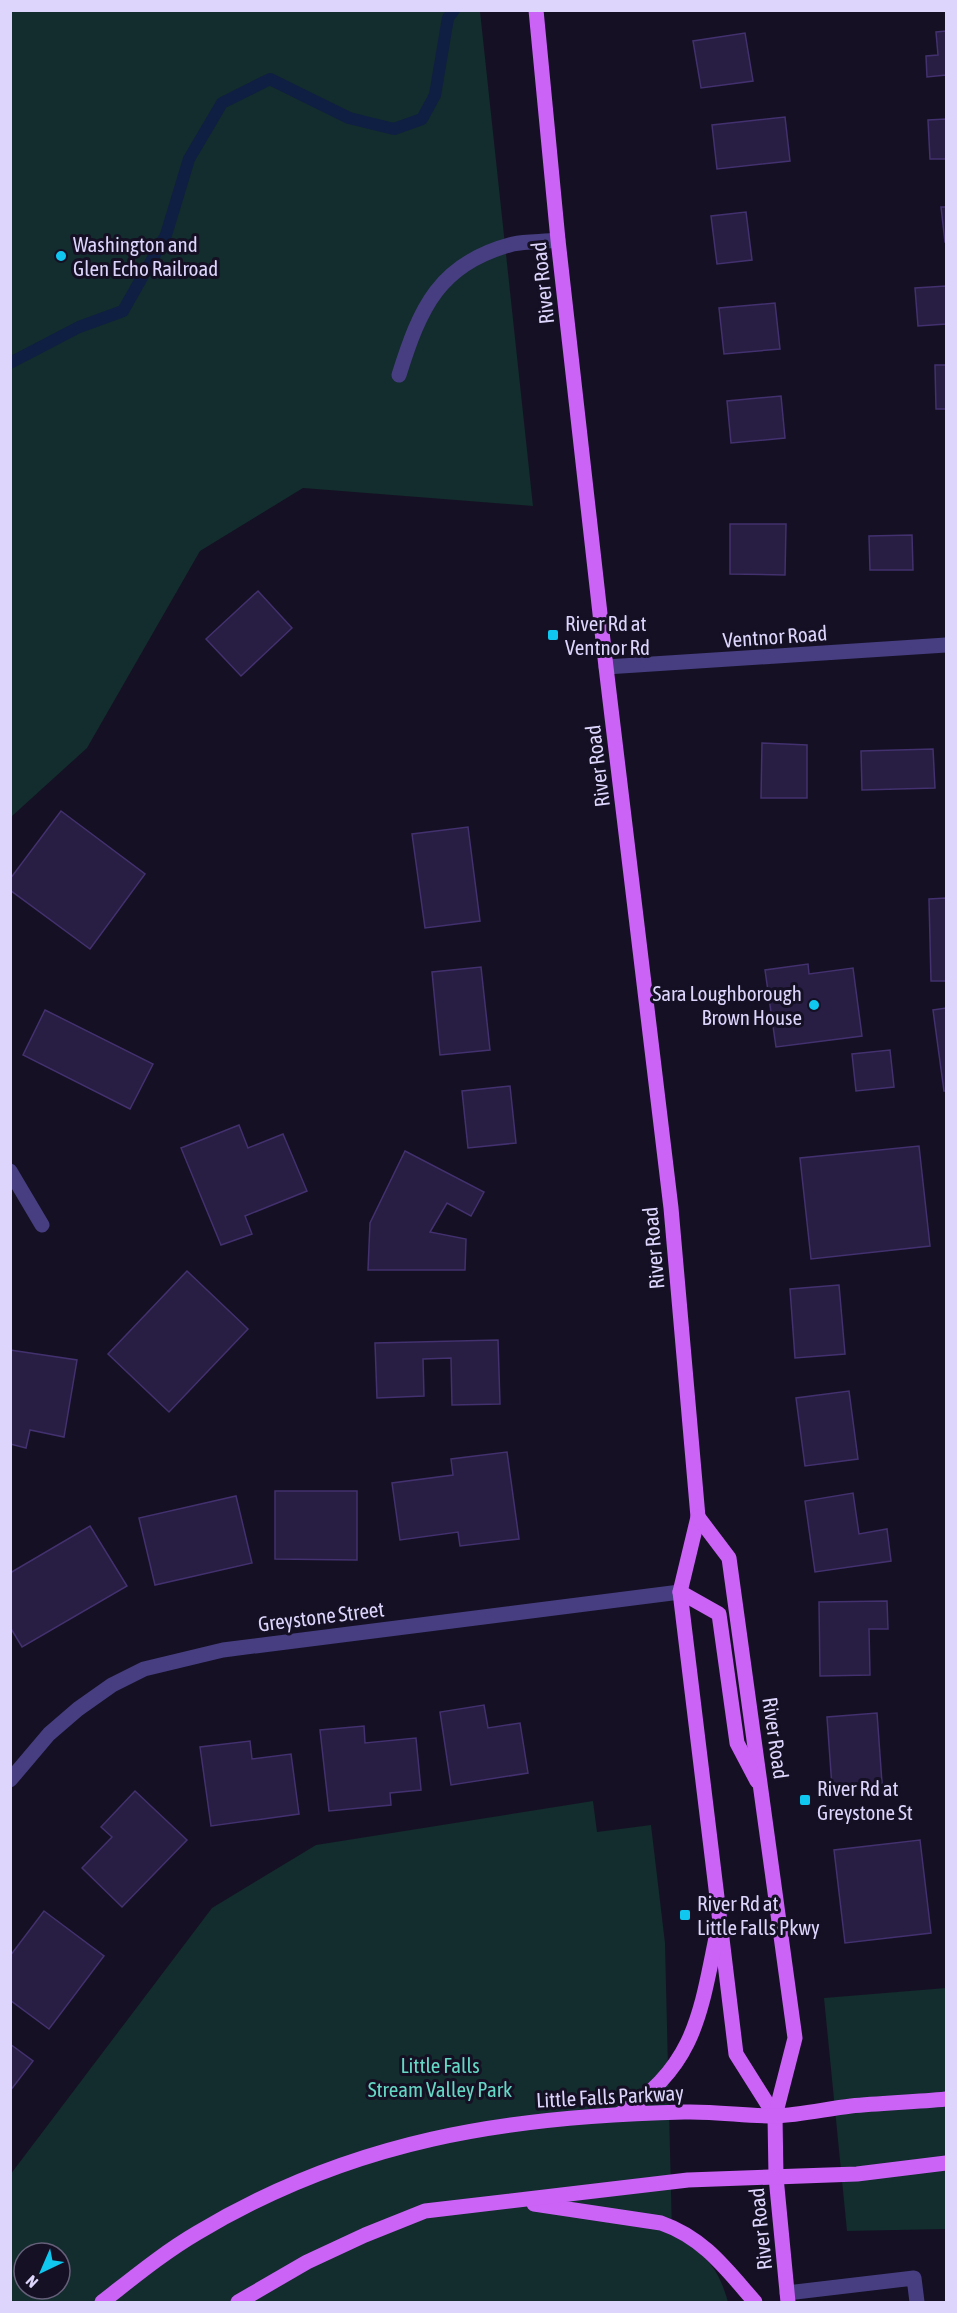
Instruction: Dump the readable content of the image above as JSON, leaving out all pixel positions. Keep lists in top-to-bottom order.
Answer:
{
  "streets": {
    "main road": ["River Road", "Little Falls Parkway"],
    "street": ["Ventnor Road", "Greystone Street"]
  },
  "crossings": [
    ["River Road", "Ventnor Road"],
    ["River Road", "Greystone Street"],
    ["River Road", "Little Falls Parkway"]
  ],
  "parks": ["Little Falls Stream Valley Park"],
  "places": {
    "other": ["Washington and Glen Echo Railroad", "Sara Loughborough Brown House"],
    "transit": ["River Rd at Ventnor Rd", "River Rd at Greystone St", "River Rd at Little Falls Pkwy"]
  },
  "north": "bottom left"
}
